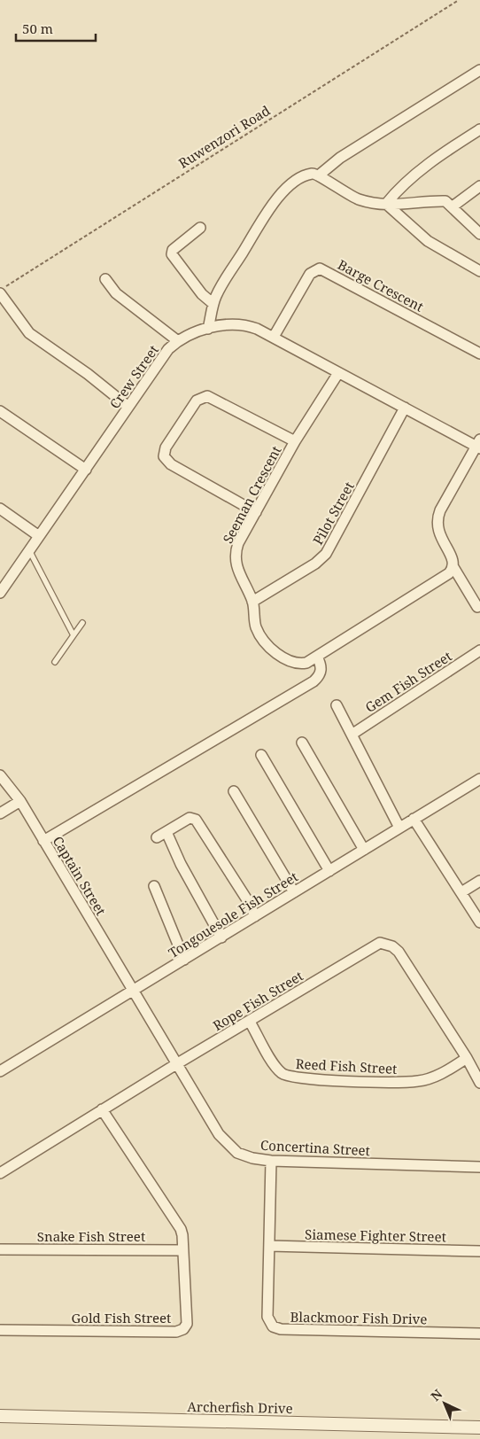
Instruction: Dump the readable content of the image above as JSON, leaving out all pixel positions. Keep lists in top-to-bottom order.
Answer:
{
  "streets": {
    "street": [
      "Barge Crescent",
      "Crew Street",
      "Seeman Crescent",
      "Pilot Street",
      "Gem Fish Street",
      "Captain Street",
      "Tongouesole Fish Street",
      "Rope Fish Street",
      "Reed Fish Street",
      "Concertina Street",
      "Siamese Fighter Street",
      "Snake Fish Street",
      "Gold Fish Street",
      "Blackmoor Fish Drive",
      "Archerfish Drive"
    ],
    "path": ["Ruwenzori Road"]
  },
  "crossings": [
    ["Barge Crescent", "Crew Street"],
    ["Crew Street", "Seeman Crescent"],
    ["Crew Street", "Pilot Street"],
    ["Seeman Crescent", "Pilot Street"],
    ["Captain Street", "Tongouesole Fish Street"],
    ["Captain Street", "Concertina Street"],
    ["Tongouesole Fish Street", "Concertina Street"],
    ["Rope Fish Street", "Reed Fish Street"],
    ["Rope Fish Street", "Concertina Street"],
    ["Rope Fish Street", "Gold Fish Street"],
    ["Concertina Street", "Blackmoor Fish Drive"],
    ["Siamese Fighter Street", "Blackmoor Fish Drive"],
    ["Snake Fish Street", "Gold Fish Street"]
  ],
  "scale_bar": "50 m",
  "north": "top left"
}
